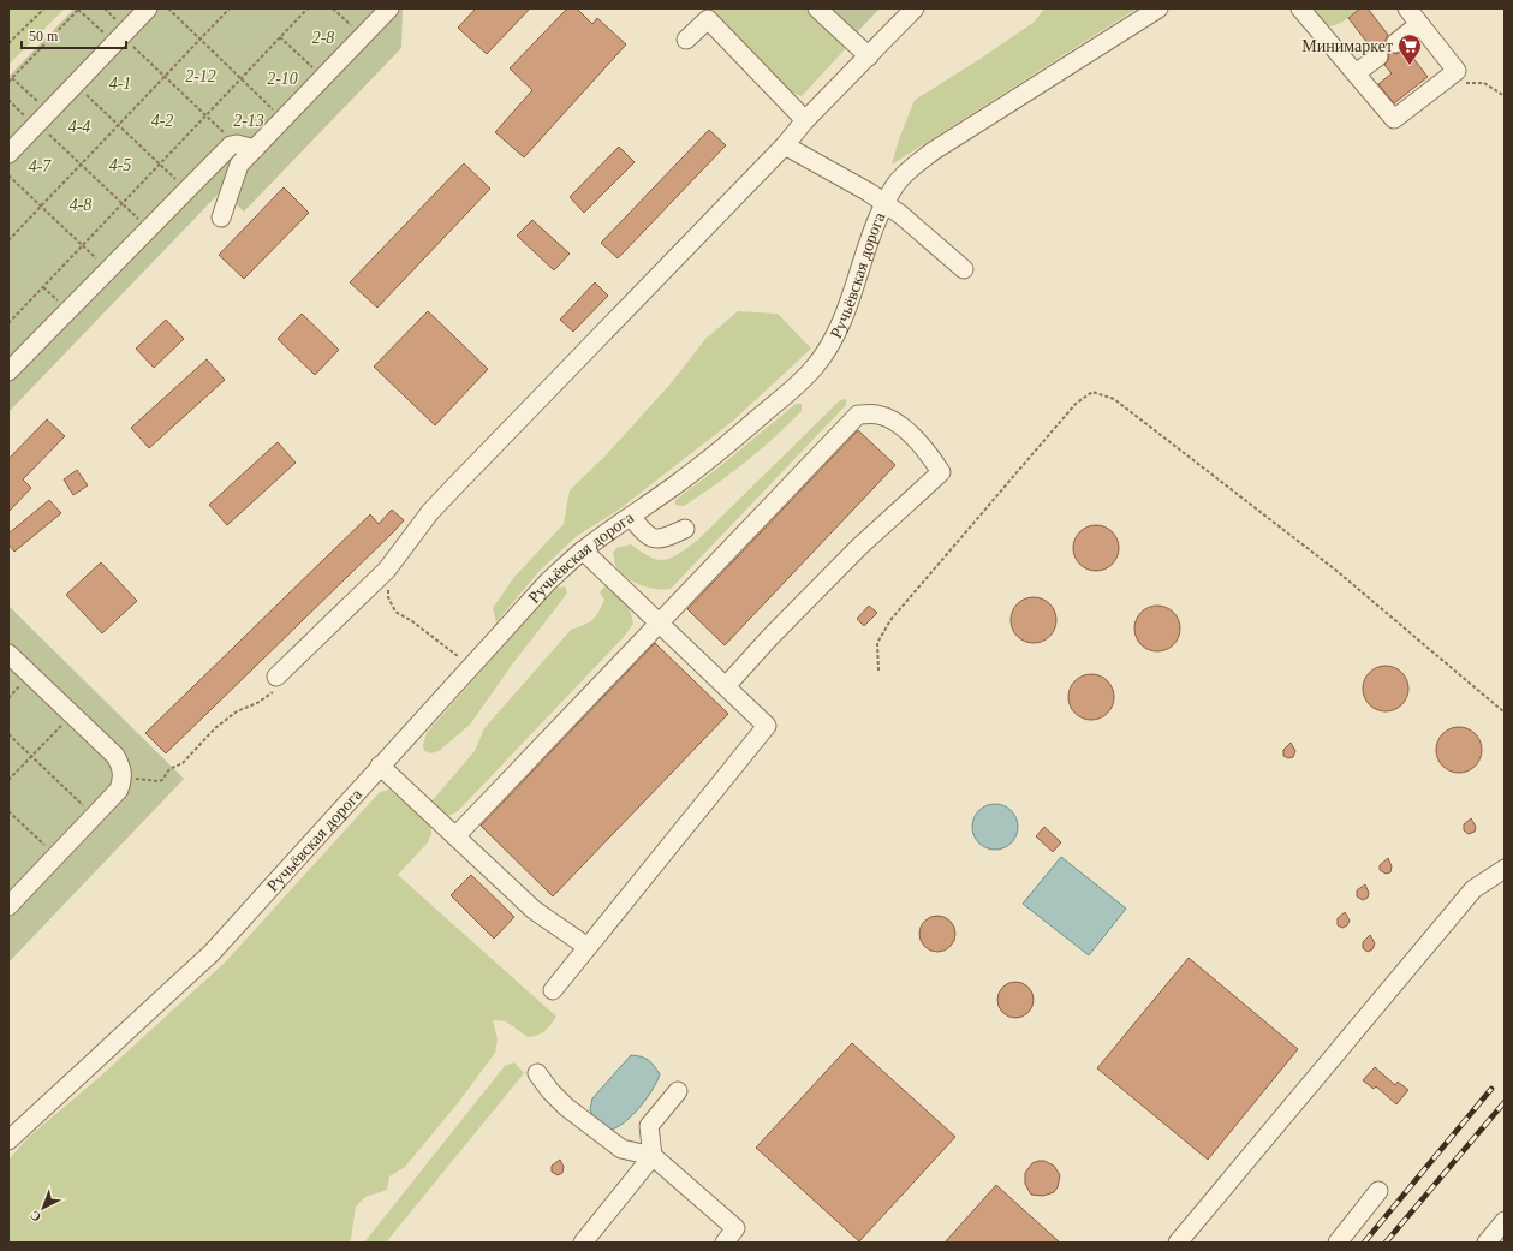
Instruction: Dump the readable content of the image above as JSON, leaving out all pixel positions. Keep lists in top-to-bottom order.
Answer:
{
  "streets": {
    "street": ["Ручьёвская дорога"]
  },
  "parks": [
    "2-8",
    "2-12",
    "2-10",
    "4-1",
    "4-2",
    "2-13",
    "4-4",
    "4-5",
    "4-7",
    "4-8"
  ],
  "places": {
    "supermarket": ["Минимаркет"]
  },
  "scale_bar": "50 m",
  "north": "bottom left"
}
